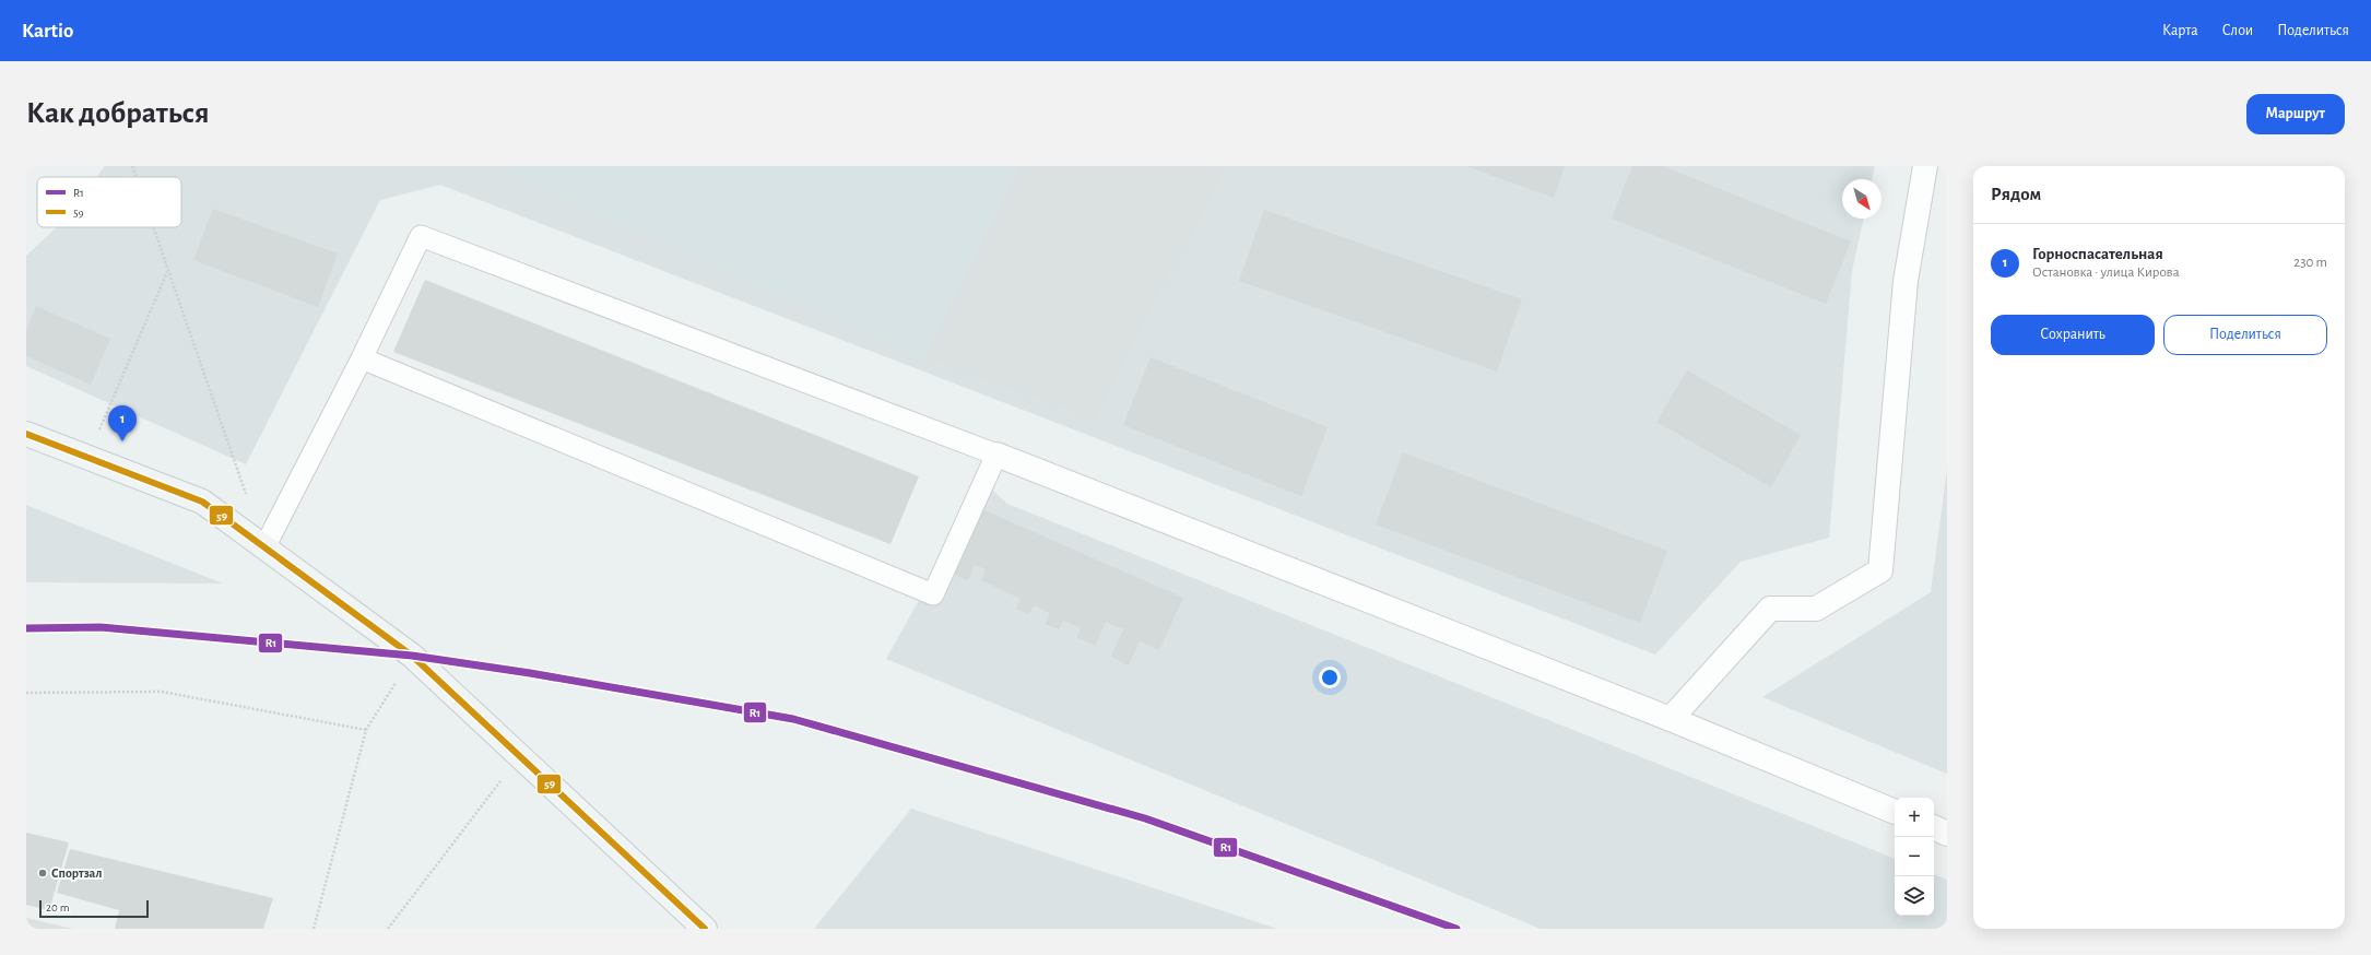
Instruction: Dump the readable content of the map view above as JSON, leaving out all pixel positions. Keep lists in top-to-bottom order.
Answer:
{
  "places": ["Спортзал"],
  "lines": ["transit line 59", "transit line R1"],
  "legend": ["R1", "59"],
  "scale_bar": "20 m",
  "north": "bottom right",
  "page": {
    "header": "Kartio",
    "nav": ["Карта", "Слои", "Поделиться"],
    "buttons": [
      "Маршрут",
      ["Сохранить", "Поделиться"]
    ],
    "title": "Как добраться",
    "heading": "Рядом",
    "list": [
      {
        "mark": "1",
        "name": "Горноспасательная",
        "note": "Остановка · улица Кирова",
        "value": "230 m"
      }
    ],
    "pins": "1",
    "map_buttons": ["+", "−"],
    "scale": "20 m"
  }
}
